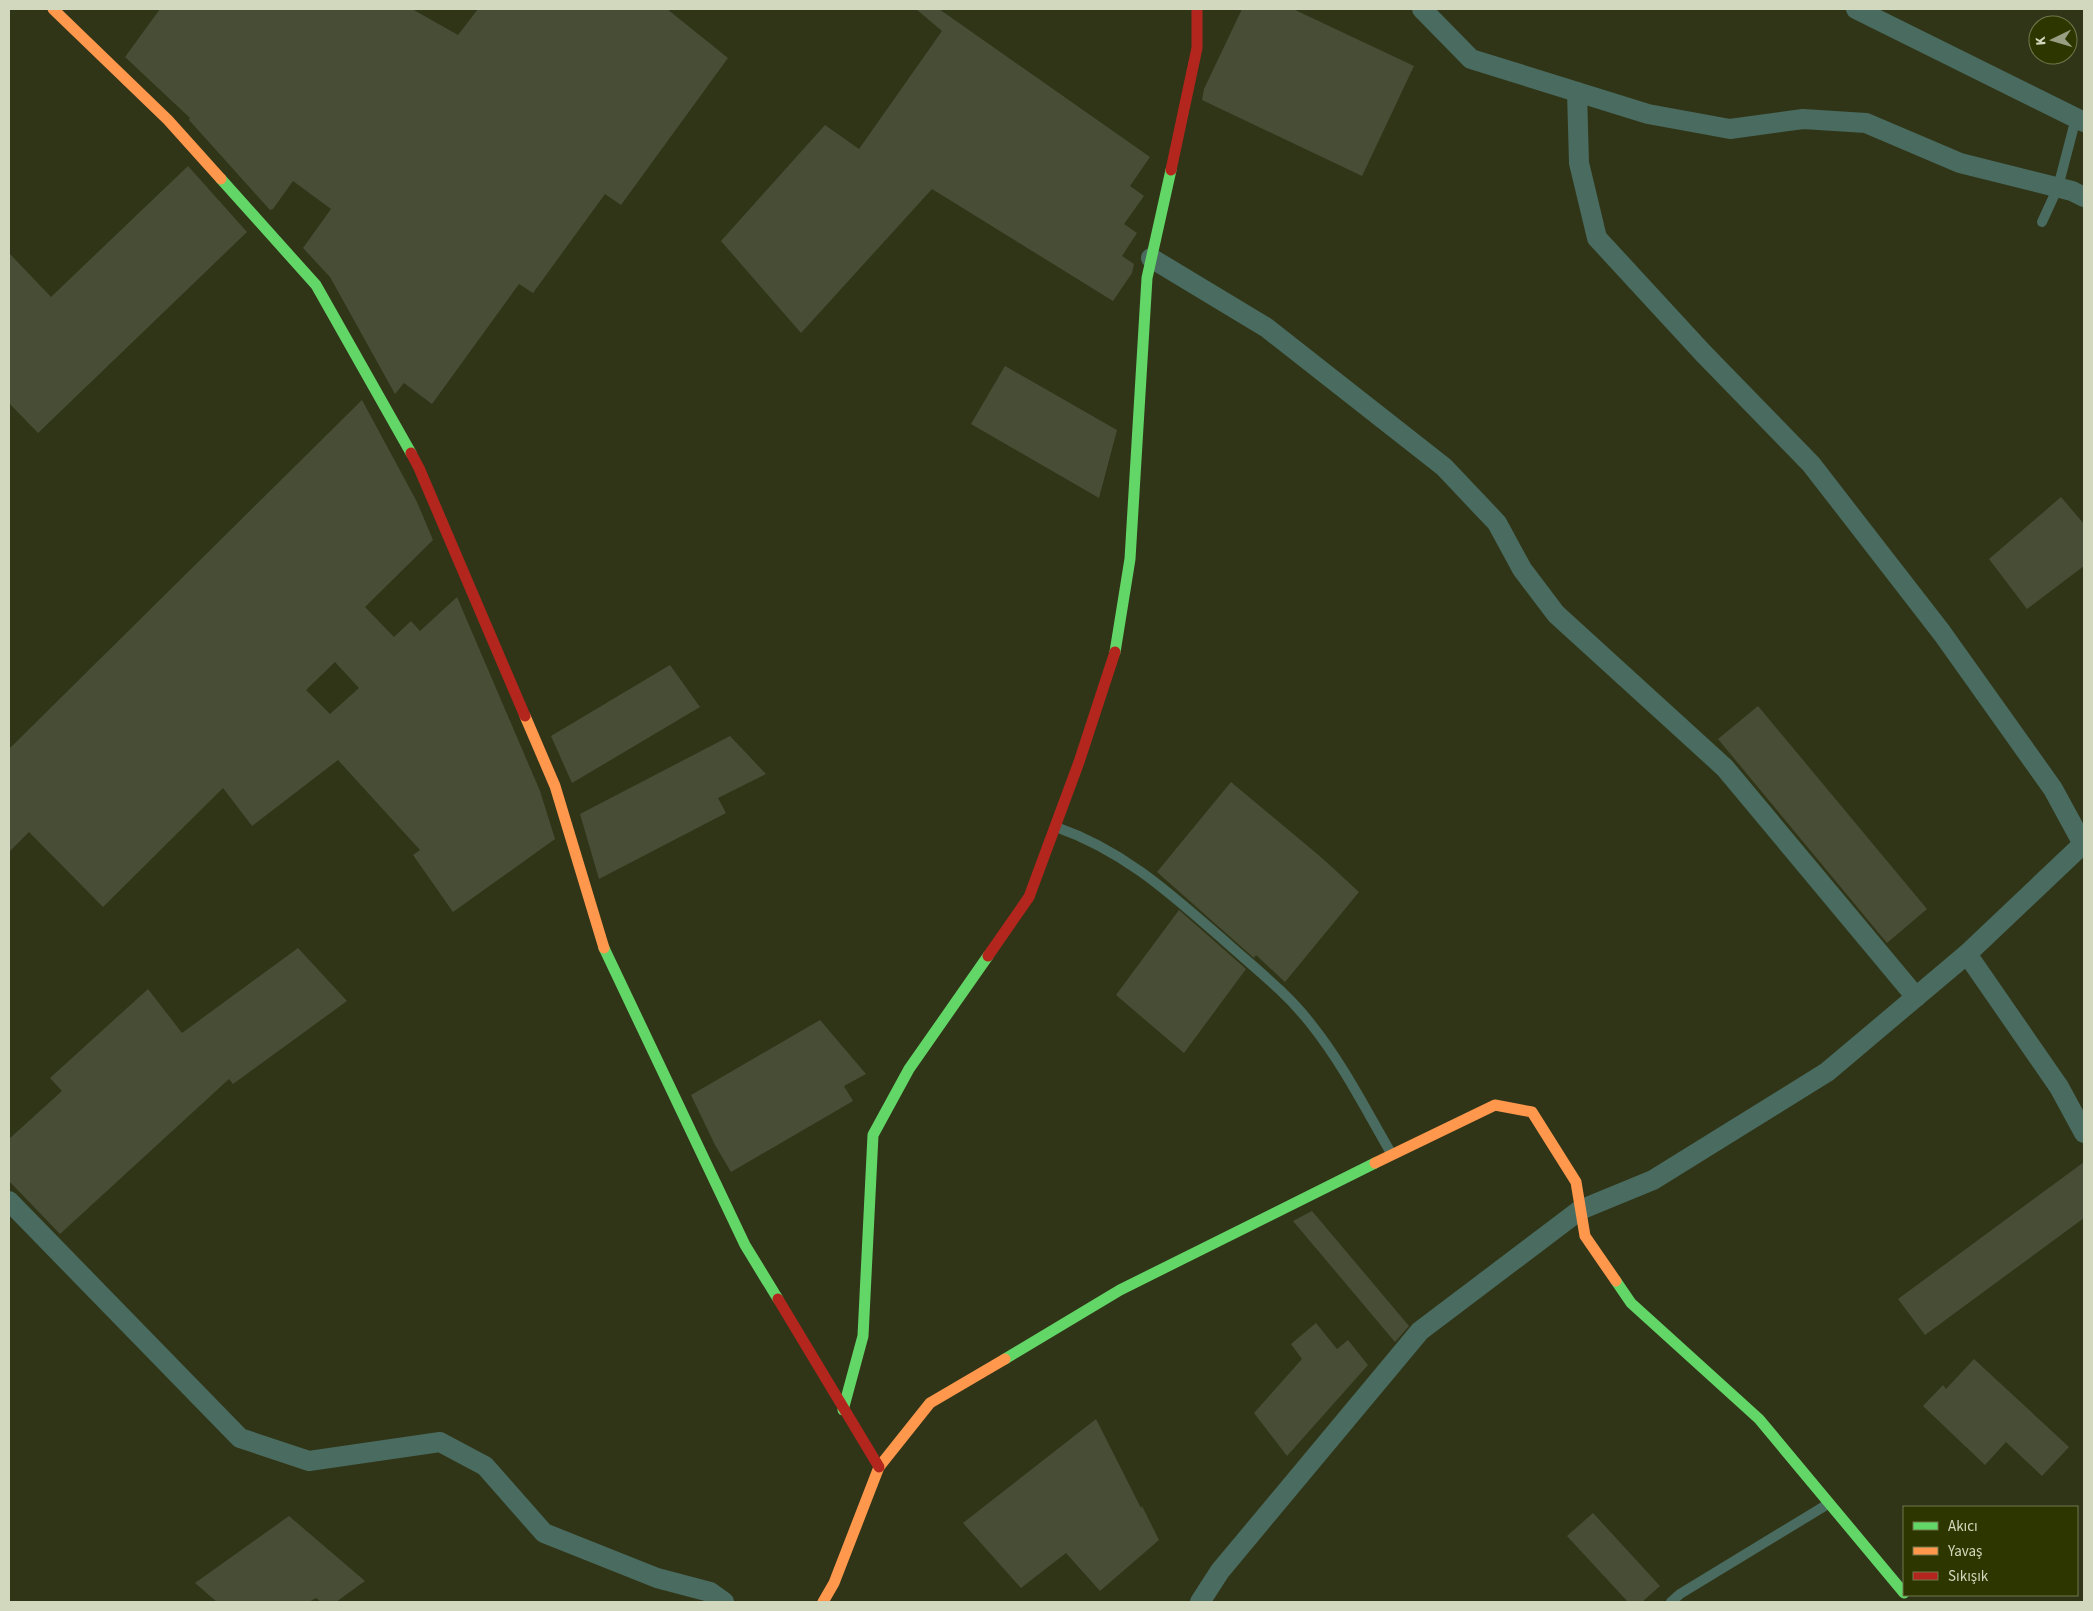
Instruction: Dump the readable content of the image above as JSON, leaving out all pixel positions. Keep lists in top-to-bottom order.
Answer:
{
  "legend": ["Akıcı", "Yavaş", "Sıkışık"],
  "north": "left"
}
